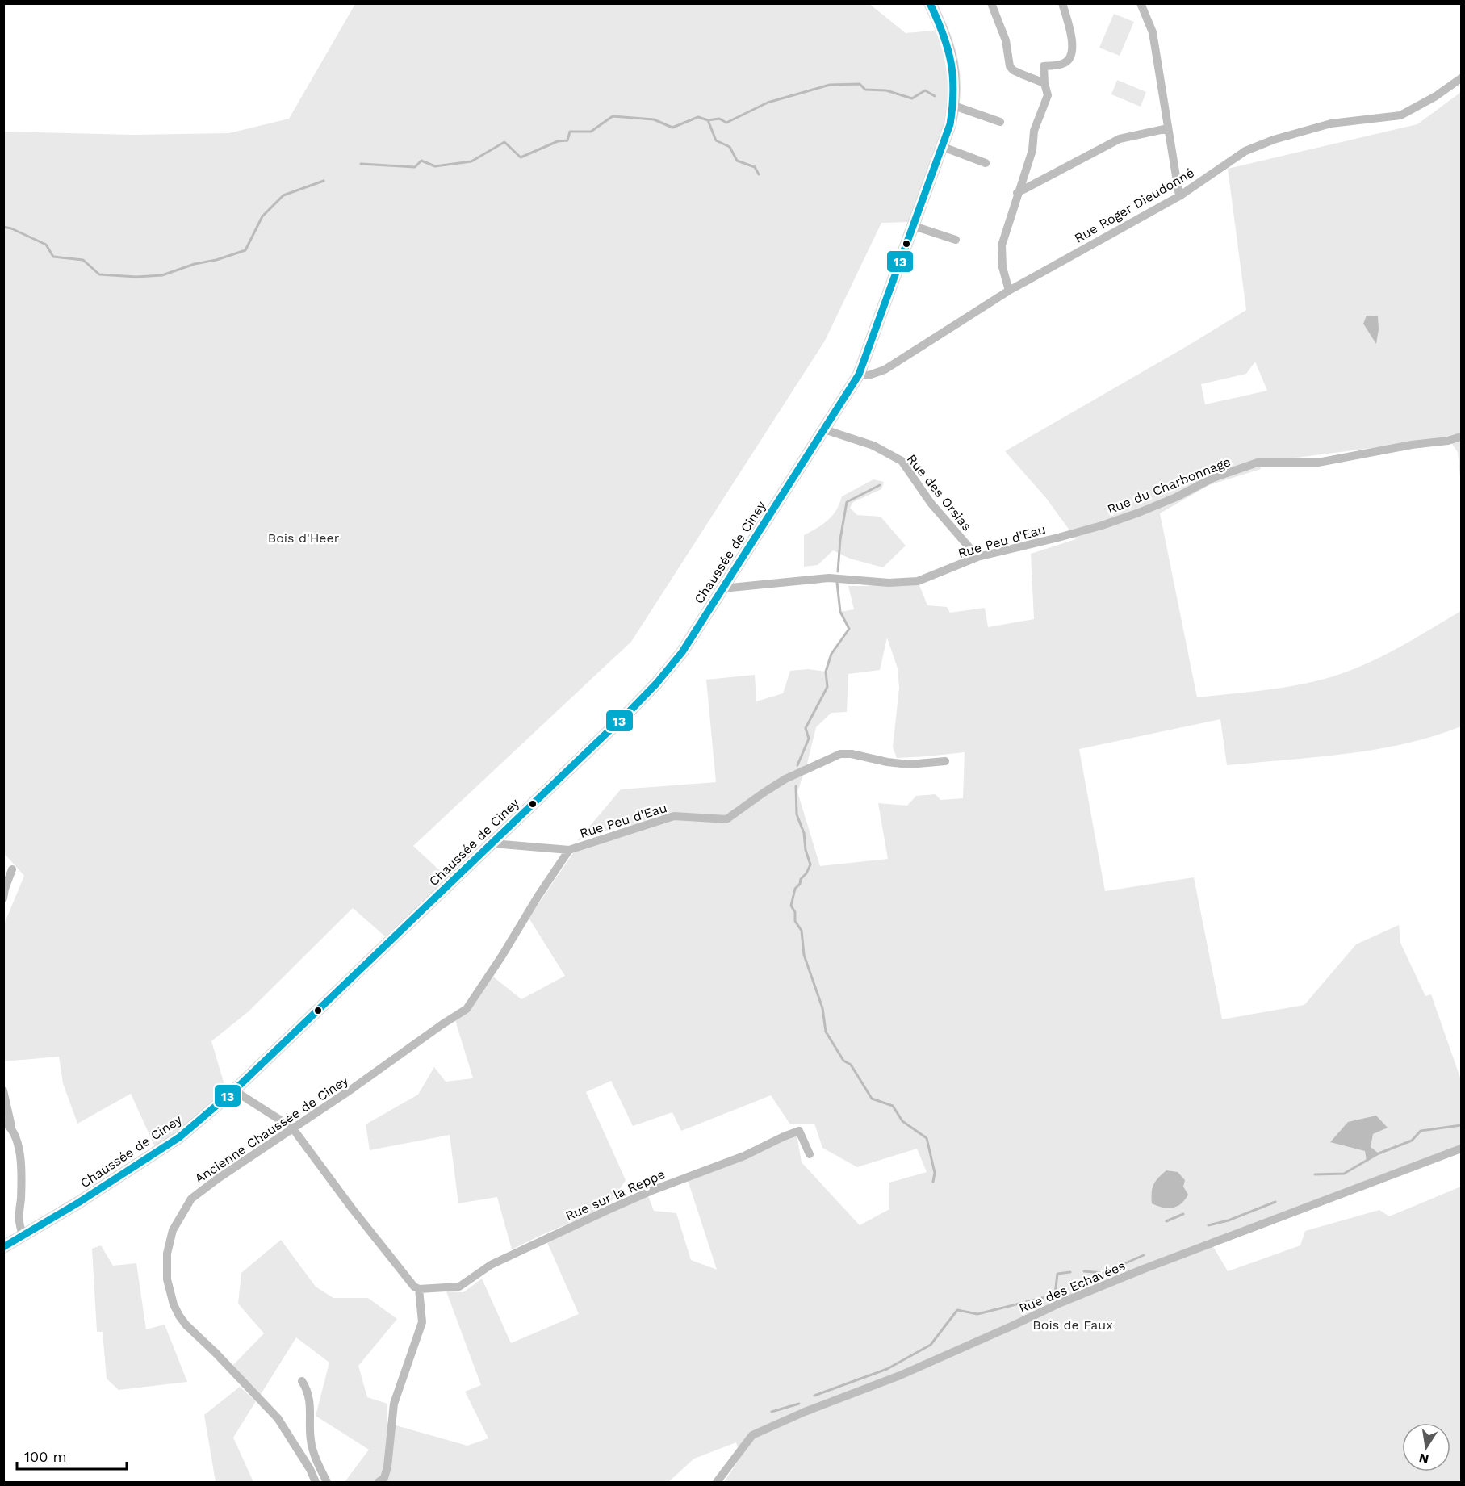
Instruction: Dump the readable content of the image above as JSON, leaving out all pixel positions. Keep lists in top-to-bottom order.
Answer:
{
  "streets": {
    "main road": ["Chaussée de Ciney"],
    "street": [
      "Rue Roger Dieudonné",
      "Rue du Charbonnage",
      "Rue des Orsias",
      "Rue Peu d'Eau",
      "Ancienne Chaussée de Ciney",
      "Rue sur la Reppe",
      "Rue des Echavées"
    ]
  },
  "crossings": [
    ["Rue Roger Dieudonné", "Chaussée de Ciney"],
    ["Rue du Charbonnage", "Rue Peu d'Eau"],
    ["Rue des Orsias", "Rue Peu d'Eau"],
    ["Rue des Orsias", "Chaussée de Ciney"],
    ["Rue Peu d'Eau", "Chaussée de Ciney"],
    ["Rue Peu d'Eau", "Ancienne Chaussée de Ciney"]
  ],
  "parks": ["Bois d'Heer", "Bois de Faux"],
  "lines": ["transit line 13"],
  "scale_bar": "100 m",
  "north": "bottom"
}
